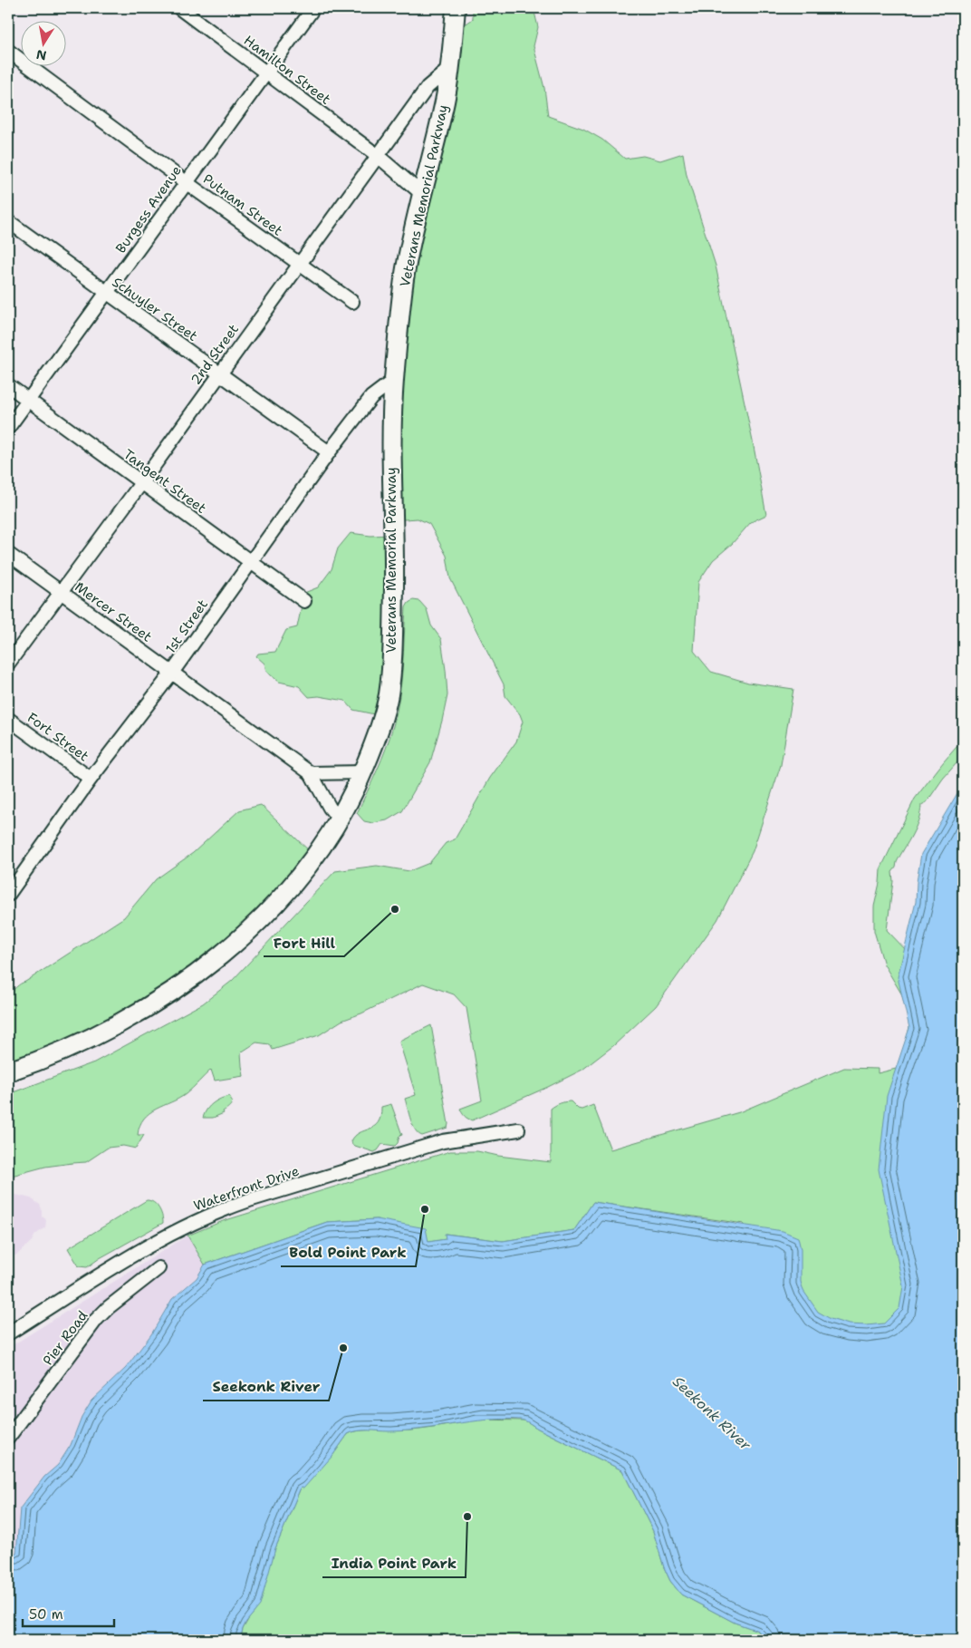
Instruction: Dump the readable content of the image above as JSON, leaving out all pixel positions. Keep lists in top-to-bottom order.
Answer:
{
  "streets": {
    "main road": ["Veterans Memorial Parkway"],
    "street": [
      "Hamilton Street",
      "Putnam Street",
      "Burgess Avenue",
      "Schuyler Street",
      "2nd Street",
      "Tangent Street",
      "Mercer Street",
      "1st Street",
      "Fort Street",
      "Waterfront Drive",
      "Pier Road"
    ]
  },
  "crossings": [
    ["Hamilton Street", "Veterans Memorial Parkway"],
    ["Hamilton Street", "Burgess Avenue"],
    ["Hamilton Street", "2nd Street"],
    ["Veterans Memorial Parkway", "2nd Street"],
    ["Veterans Memorial Parkway", "Mercer Street"],
    ["Veterans Memorial Parkway", "1st Street"],
    ["Putnam Street", "Burgess Avenue"],
    ["Putnam Street", "2nd Street"],
    ["Burgess Avenue", "Schuyler Street"],
    ["Burgess Avenue", "Tangent Street"],
    ["Schuyler Street", "2nd Street"],
    ["Schuyler Street", "1st Street"],
    ["2nd Street", "Tangent Street"],
    ["2nd Street", "Mercer Street"],
    ["Tangent Street", "1st Street"],
    ["Mercer Street", "1st Street"],
    ["1st Street", "Fort Street"]
  ],
  "water": ["Seekonk River"],
  "places": [
    "Fort Hill",
    "Bold Point Park",
    "Seekonk River",
    "India Point Park"
  ],
  "scale_bar": "50 m",
  "north": "bottom"
}
